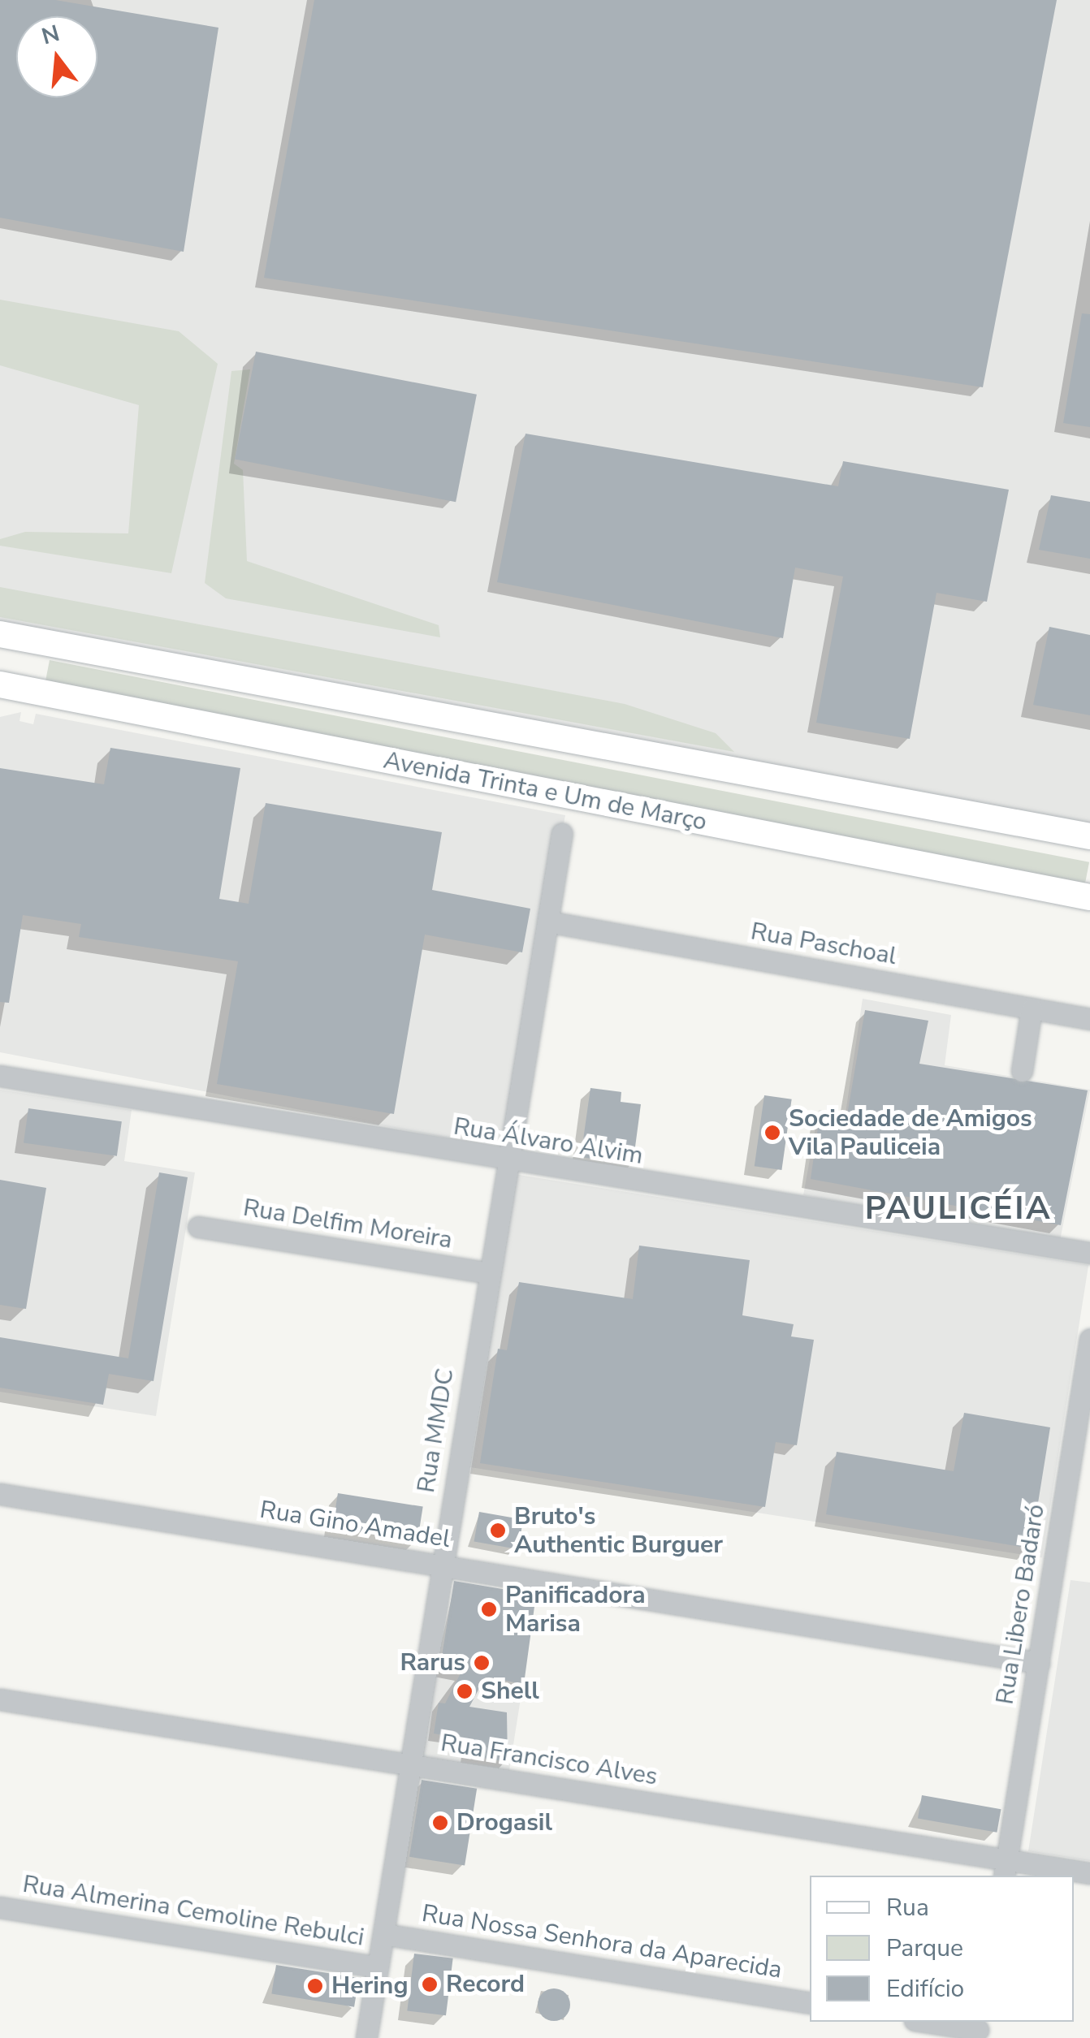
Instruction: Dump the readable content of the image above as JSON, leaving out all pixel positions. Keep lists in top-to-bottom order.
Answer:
{
  "streets": {
    "main road": ["Avenida Trinta e Um de Março"],
    "street": [
      "Rua Paschoal",
      "Rua Álvaro Alvim",
      "Rua Delfim Moreira",
      "Rua MMDC",
      "Rua Gino Amadel",
      "Rua Libero Badaró",
      "Rua Francisco Alves",
      "Rua Almerina Cemoline Rebulci",
      "Rua Nossa Senhora da Aparecida"
    ]
  },
  "crossings": [
    ["Rua Paschoal", "Rua MMDC"],
    ["Rua Álvaro Alvim", "Rua MMDC"],
    ["Rua Delfim Moreira", "Rua MMDC"],
    ["Rua MMDC", "Rua Gino Amadel"],
    ["Rua MMDC", "Rua Francisco Alves"],
    ["Rua MMDC", "Rua Almerina Cemoline Rebulci"],
    ["Rua MMDC", "Rua Nossa Senhora da Aparecida"],
    ["Rua Gino Amadel", "Rua Libero Badaró"],
    ["Rua Libero Badaró", "Rua Francisco Alves"]
  ],
  "districts": ["PAULICÉIA"],
  "places": [
    "Sociedade de Amigos Vila Pauliceia",
    "Bruto's Authentic Burguer",
    "Panificadora Marisa",
    "Rarus",
    "Shell",
    "Drogasil",
    "Record",
    "Hering"
  ],
  "legend": ["Rua", "Parque", "Edifício"],
  "north": "top"
}
